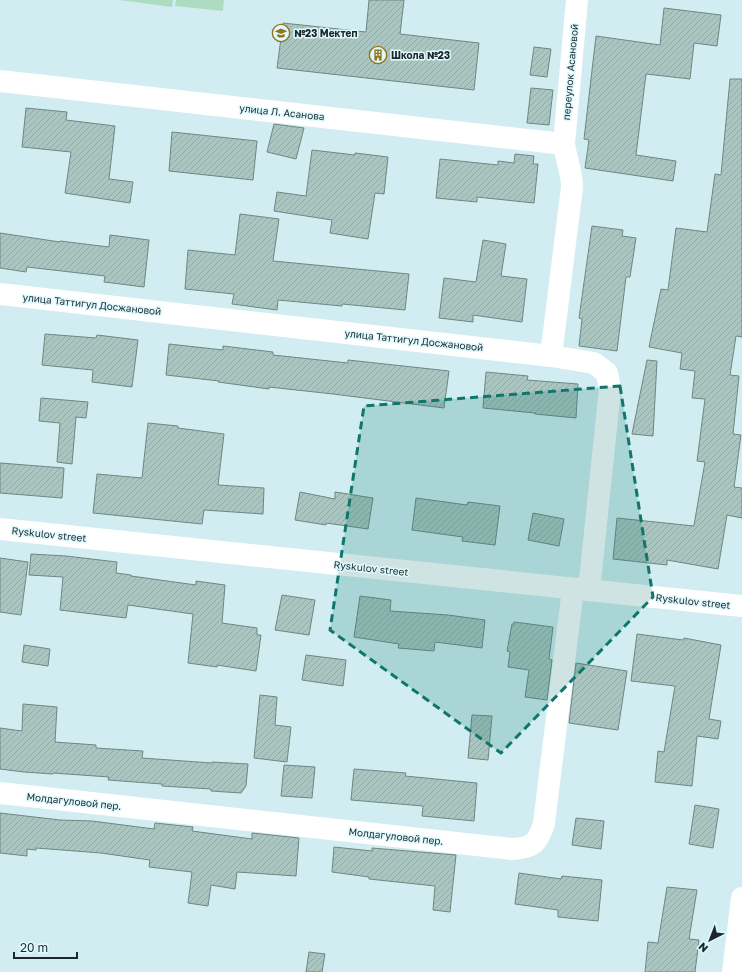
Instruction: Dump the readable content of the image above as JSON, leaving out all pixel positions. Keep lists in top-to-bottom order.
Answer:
{
  "streets": {
    "street": [
      "переулок Асановой",
      "улица Л. Асанова",
      "улица Таттигул Досжановой",
      "Ryskulov street",
      "Молдагуловой пер."
    ]
  },
  "crossings": [
    ["переулок Асановой", "улица Л. Асанова"],
    ["переулок Асановой", "улица Таттигул Досжановой"],
    ["улица Таттигул Досжановой", "Ryskulov street"],
    ["улица Таттигул Досжановой", "Молдагуловой пер."],
    ["Ryskulov street", "Молдагуловой пер."]
  ],
  "places": {
    "school or university": ["№23 Мектеп"],
    "building": ["Школа №23"]
  },
  "scale_bar": "20 m",
  "north": "bottom left"
}
